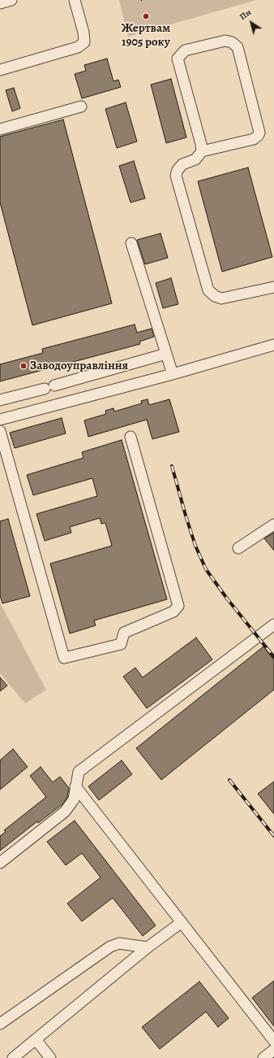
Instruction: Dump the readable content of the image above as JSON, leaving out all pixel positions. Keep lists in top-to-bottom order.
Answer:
{
  "places": ["Жертвам 1905 року", "Заводоуправління"],
  "north": "top left"
}
